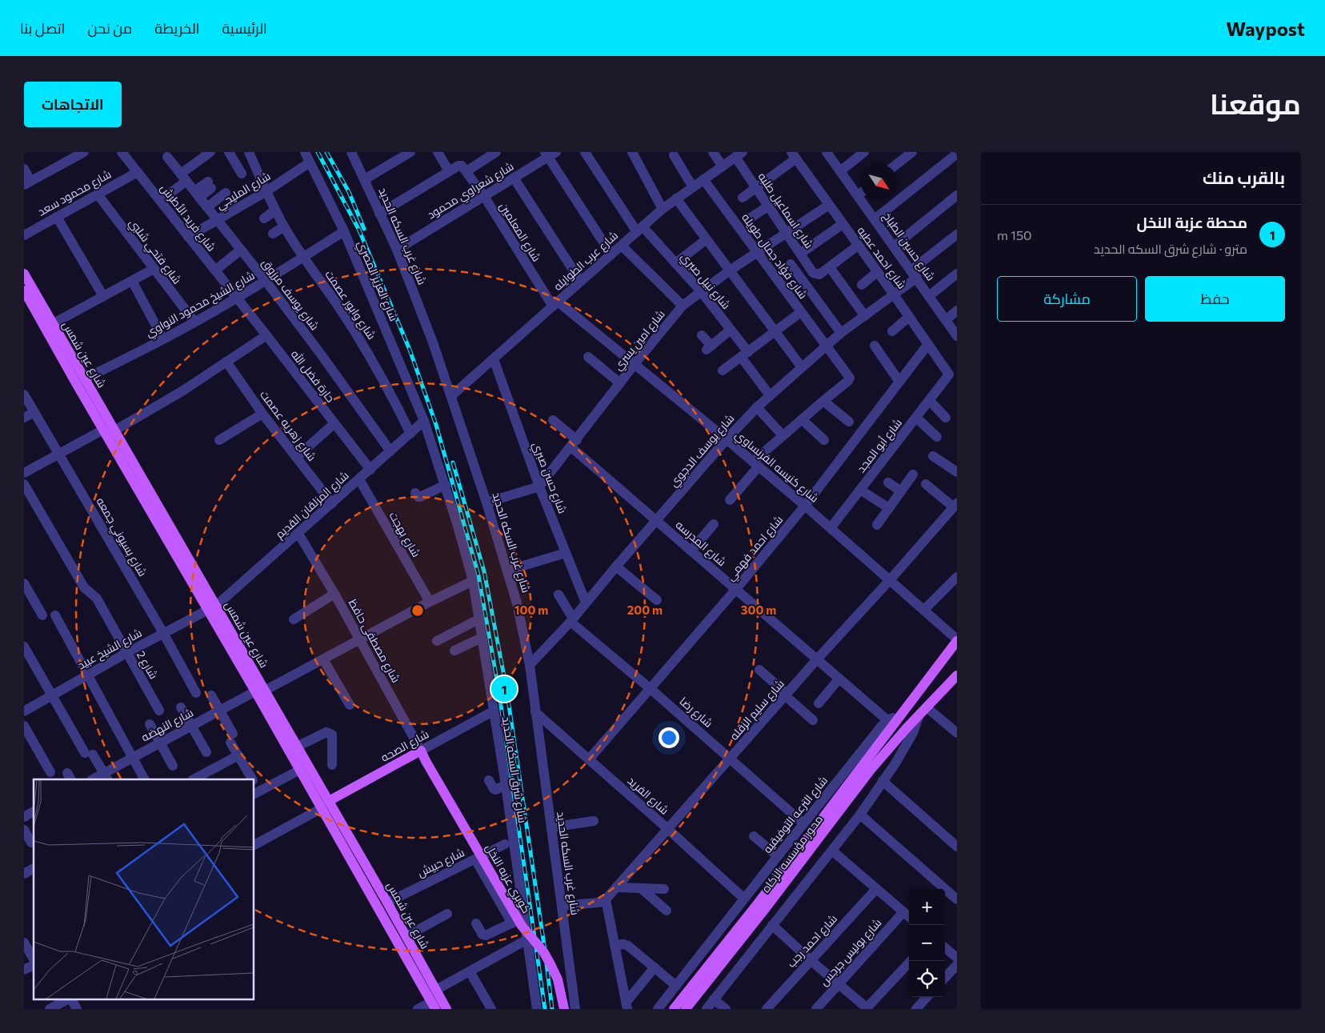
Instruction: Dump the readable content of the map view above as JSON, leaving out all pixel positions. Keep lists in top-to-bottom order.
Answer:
{
  "streets": {
    "main road": [
      "شارع عين شمس",
      "شارع مصطفى حافظ",
      "شارع الصحه",
      "محور مؤسسه الزكاه",
      "كوبري عزبه النخل"
    ],
    "street": [
      "شارع المليجي",
      "شارع شعراوي محمود",
      "شارع محمود سعد",
      "شارع اسماعيل طلبه",
      "شارع فريد الأطرش",
      "شارع المعلمين",
      "شارع غرب السكه الحديد",
      "شارع حسين الطباخ",
      "شارع فتحي شلبي",
      "شارع فؤاد جمال طويله",
      "شارع احمد عطيه",
      "شارع عرب الطوايله",
      "شارع العزيز المصري",
      "شارع نبيل صبري",
      "شارع يوسف مرزوق",
      "شارع الشيخ محمود النواوي",
      "شارع وابور عصمت",
      "شارع امين يسري",
      "حارة فضل الله",
      "شارع زهريه عصمت",
      "شارع أبو المجد",
      "شارع يوسف الدجوي",
      "شارع كنيسه الفرنساوي",
      "شارع حسن صبري",
      "شارع المزلقان القديم",
      "شارع بهجت",
      "شارع بسيوني جمعه",
      "شارع المدرسه",
      "شارع احمد فهمي",
      "شارع الشيخ عبيد",
      "شارع 2",
      "شارع سليم الزقله",
      "شارع رضا",
      "شارع النهضه",
      "شارع شرق السكه الحديد",
      "شارع الفريد",
      "شارع الترعه التوفيقيه",
      "شارع حبيش",
      "شارع احمد رجب",
      "شارع بوليس جرجس"
    ]
  },
  "crossings": [
    ["شارع المليجي", "شارع فريد الأطرش"],
    ["شارع المليجي", "شارع العزيز المصري"],
    ["شارع المليجي", "شارع يوسف مرزوق"],
    ["شارع المليجي", "شارع وابور عصمت"],
    ["شارع شعراوي محمود", "شارع المعلمين"],
    ["شارع شعراوي محمود", "شارع غرب السكه الحديد"],
    ["شارع محمود سعد", "شارع فريد الأطرش"],
    ["شارع محمود سعد", "شارع فتحي شلبي"],
    ["شارع اسماعيل طلبه", "شارع عرب الطوايله"],
    ["شارع اسماعيل طلبه", "شارع امين يسري"],
    ["شارع فريد الأطرش", "شارع الشيخ محمود النواوي"],
    ["شارع فريد الأطرش", "حارة فضل الله"],
    ["شارع المعلمين", "شارع عرب الطوايله"],
    ["شارع المعلمين", "شارع كنيسه الفرنساوي"],
    ["شارع غرب السكه الحديد", "شارع عرب الطوايله"],
    ["شارع غرب السكه الحديد", "شارع يوسف الدجوي"],
    ["شارع غرب السكه الحديد", "شارع الفريد"],
    ["شارع حسين الطباخ", "شارع يوسف الدجوي"],
    ["شارع فتحي شلبي", "شارع الشيخ محمود النواوي"],
    ["شارع فؤاد جمال طويله", "شارع عرب الطوايله"],
    ["شارع فؤاد جمال طويله", "شارع امين يسري"],
    ["شارع فؤاد جمال طويله", "شارع يوسف الدجوي"],
    ["شارع احمد عطيه", "شارع امين يسري"],
    ["شارع احمد عطيه", "شارع أبو المجد"],
    ["شارع احمد عطيه", "شارع يوسف الدجوي"],
    ["شارع احمد عطيه", "شارع احمد فهمي"],
    ["شارع عرب الطوايله", "شارع نبيل صبري"],
    ["شارع عرب الطوايله", "شارع كنيسه الفرنساوي"],
    ["شارع عرب الطوايله", "شارع حسن صبري"],
    ["شارع العزيز المصري", "شارع الشيخ محمود النواوي"],
    ["شارع العزيز المصري", "شارع المزلقان القديم"],
    ["شارع العزيز المصري", "شارع شرق السكه الحديد"],
    ["شارع نبيل صبري", "شارع امين يسري"],
    ["شارع نبيل صبري", "شارع يوسف الدجوي"],
    ["شارع يوسف مرزوق", "شارع الشيخ محمود النواوي"],
    ["شارع يوسف مرزوق", "شارع المزلقان القديم"],
    ["شارع الشيخ محمود النواوي", "شارع وابور عصمت"],
    ["شارع الشيخ محمود النواوي", "شارع عين شمس"],
    ["شارع الشيخ محمود النواوي", "حارة فضل الله"],
    ["شارع وابور عصمت", "شارع المزلقان القديم"],
    ["شارع امين يسري", "شارع كنيسه الفرنساوي"],
    ["شارع امين يسري", "شارع حسن صبري"],
    ["شارع امين يسري", "شارع المدرسه"],
    ["شارع عين شمس", "شارع المزلقان القديم"],
    ["شارع عين شمس", "شارع الشيخ عبيد"],
    ["شارع عين شمس", "شارع النهضه"],
    ["شارع عين شمس", "شارع الصحه"],
    ["شارع عين شمس", "شارع حبيش"],
    ["حارة فضل الله", "شارع المزلقان القديم"],
    ["شارع زهريه عصمت", "شارع المزلقان القديم"],
    ["شارع أبو المجد", "شارع كنيسه الفرنساوي"],
    ["شارع يوسف الدجوي", "شارع كنيسه الفرنساوي"],
    ["شارع يوسف الدجوي", "شارع حسن صبري"],
    ["شارع يوسف الدجوي", "شارع المدرسه"],
    ["شارع يوسف الدجوي", "شارع رضا"],
    ["شارع كنيسه الفرنساوي", "شارع احمد فهمي"],
    ["شارع كنيسه الفرنساوي", "شارع سليم الزقله"],
    ["شارع المزلقان القديم", "شارع بهجت"],
    ["شارع المزلقان القديم", "شارع مصطفى حافظ"],
    ["شارع المزلقان القديم", "شارع الشيخ عبيد"],
    ["شارع المزلقان القديم", "شارع شرق السكه الحديد"],
    ["شارع بهجت", "شارع النهضه"],
    ["شارع بسيوني جمعه", "شارع الشيخ عبيد"],
    ["شارع المدرسه", "شارع احمد فهمي"],
    ["شارع المدرسه", "شارع سليم الزقله"],
    ["شارع المدرسه", "شارع الترعه التوفيقيه"],
    ["شارع احمد فهمي", "شارع رضا"],
    ["شارع احمد فهمي", "شارع الفريد"],
    ["شارع مصطفى حافظ", "شارع النهضه"],
    ["شارع مصطفى حافظ", "شارع الصحه"],
    ["شارع مصطفى حافظ", "كوبري عزبه النخل"],
    ["شارع الشيخ عبيد", "شارع 2"],
    ["شارع سليم الزقله", "شارع رضا"],
    ["شارع سليم الزقله", "شارع الفريد"],
    ["شارع رضا", "شارع الترعه التوفيقيه"],
    ["شارع النهضه", "شارع شرق السكه الحديد"],
    ["شارع الصحه", "شارع شرق السكه الحديد"],
    ["شارع الفريد", "شارع الترعه التوفيقيه"],
    ["شارع الترعه التوفيقيه", "محور مؤسسه الزكاه"]
  ],
  "north": "bottom right",
  "page": {
    "header": "Waypost",
    "nav": [
      "الرئيسية",
      "الخريطة",
      "من نحن",
      "اتصل بنا"
    ],
    "title": "موقعنا",
    "buttons": [
      "الاتجاهات",
      ["حفظ", "مشاركة"]
    ],
    "heading": "بالقرب منك",
    "list": [
      {
        "mark": "1",
        "name": "محطة عزبة النخل",
        "note": "مترو · شارع شرق السكه الحديد",
        "value": "150 m"
      }
    ],
    "pins": "1",
    "map_buttons": ["+", "−"]
  },
  "rings": ["100 m", "200 m", "300 m"]
}
